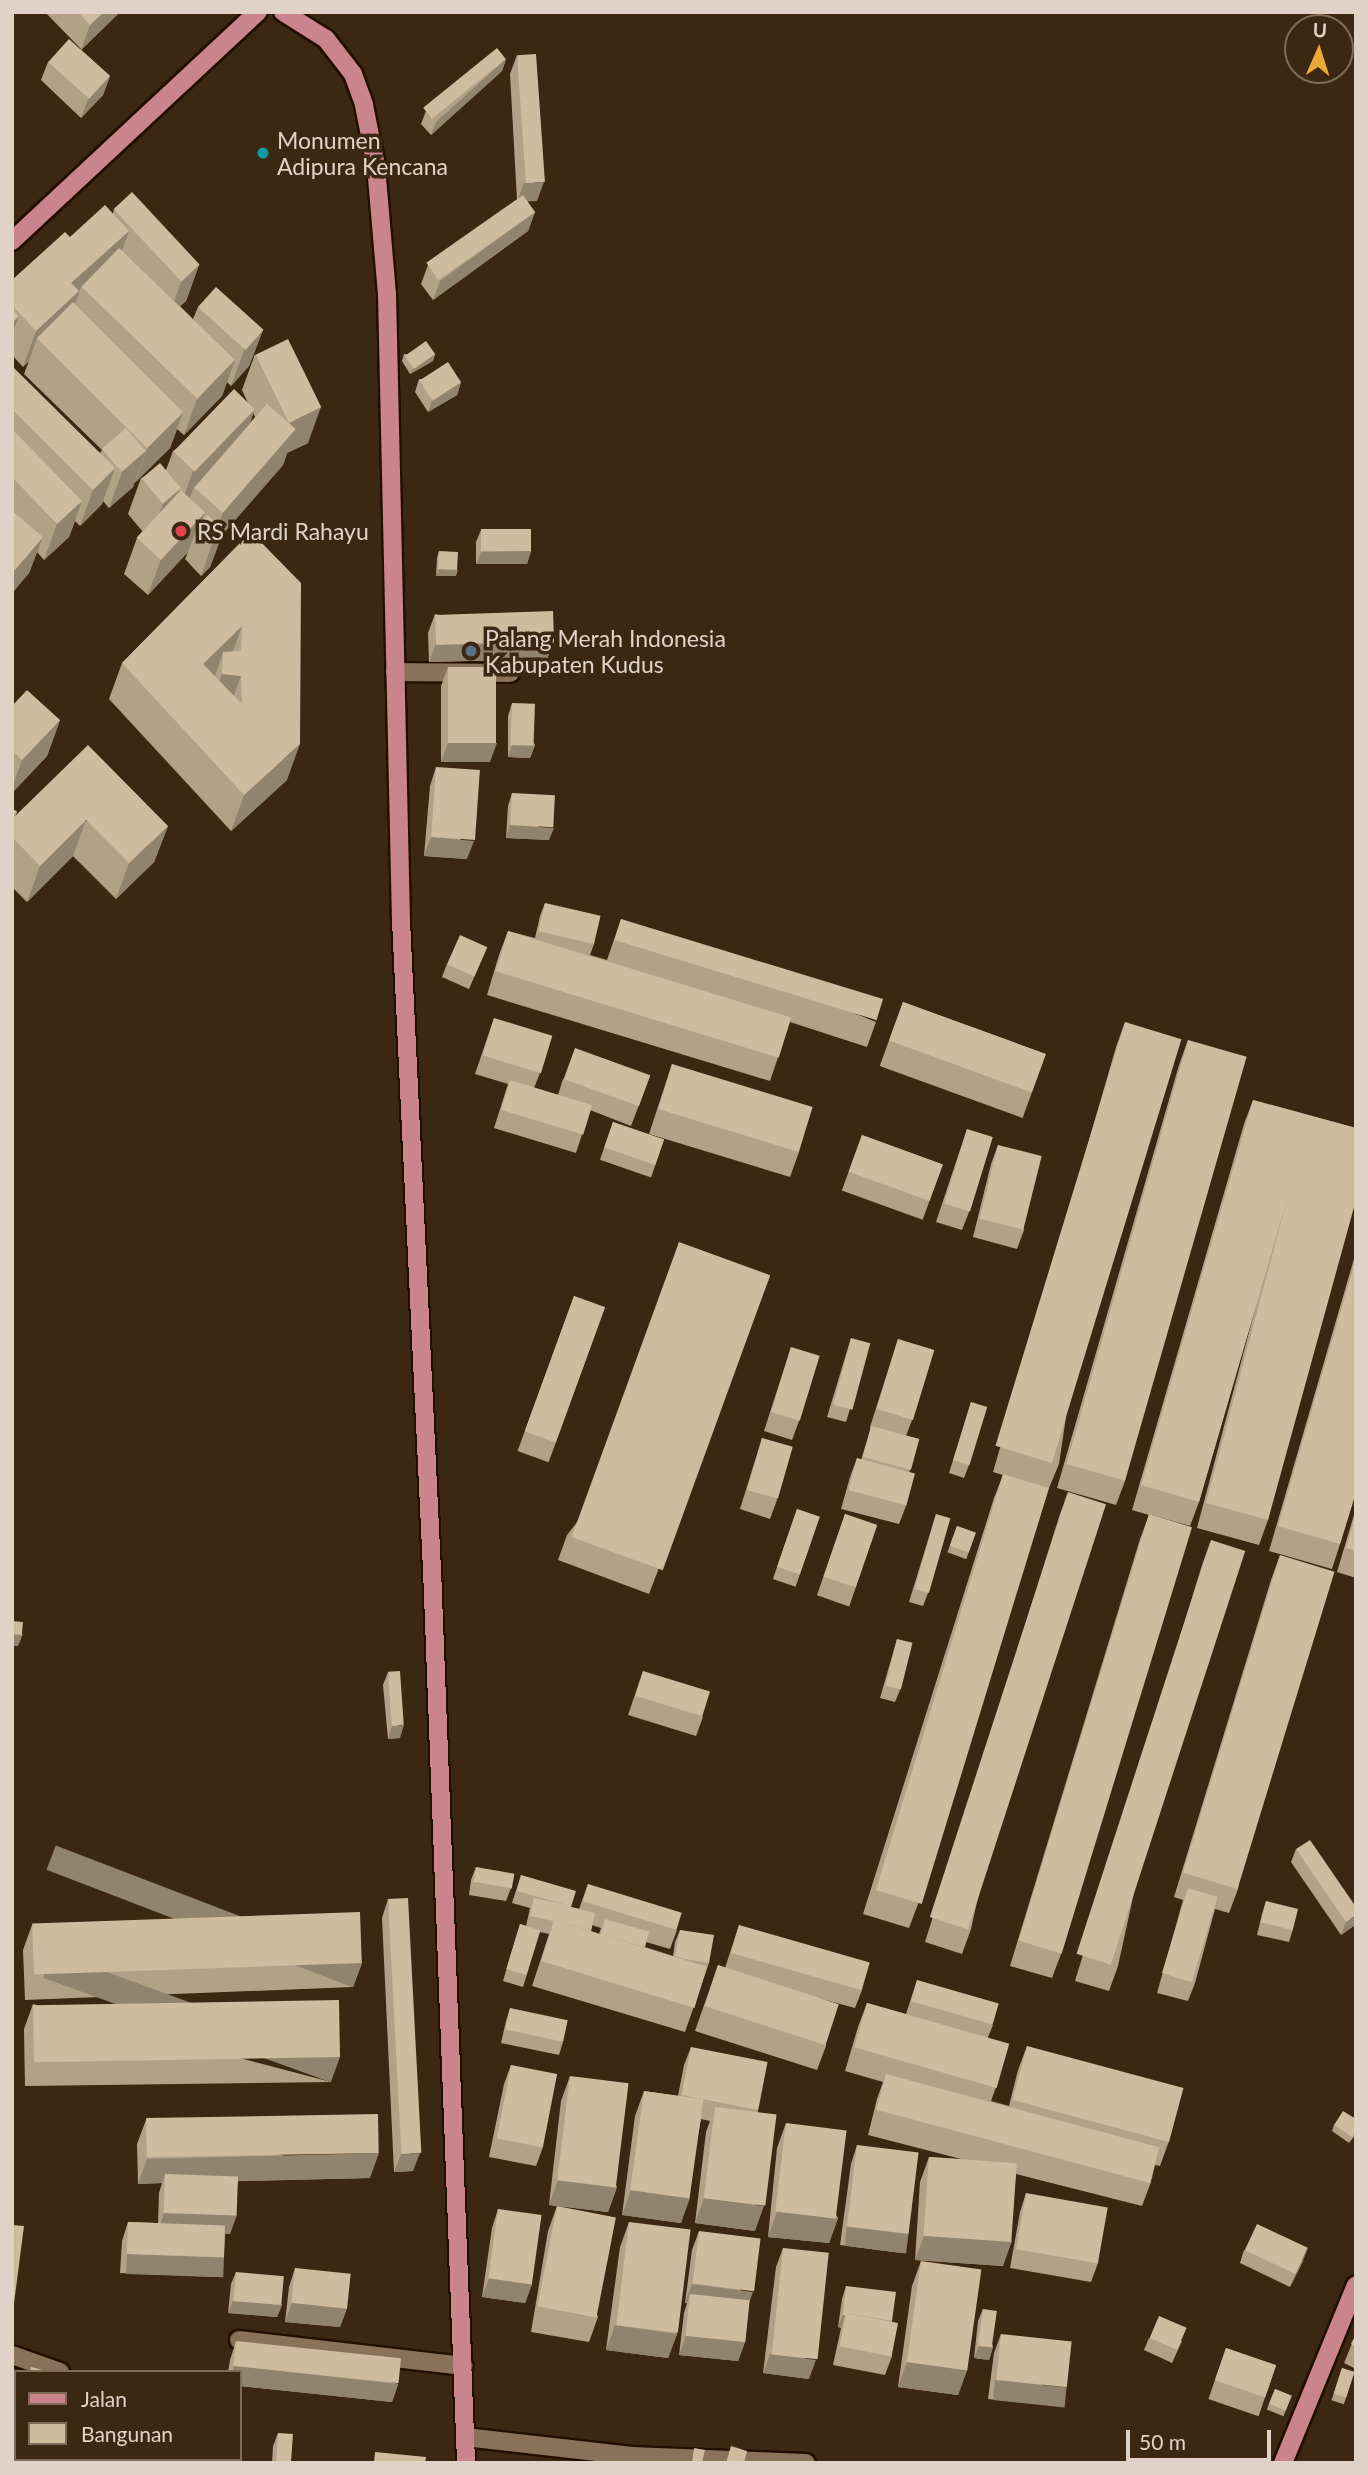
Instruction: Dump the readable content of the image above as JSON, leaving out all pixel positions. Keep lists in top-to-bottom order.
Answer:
{
  "places": ["Monumen Adipura Kencana", "RS Mardi Rahayu", "Palang Merah Indonesia Kabupaten Kudus"],
  "legend": ["Jalan", "Bangunan"],
  "scale_bar": "50 m",
  "north": "top"
}
